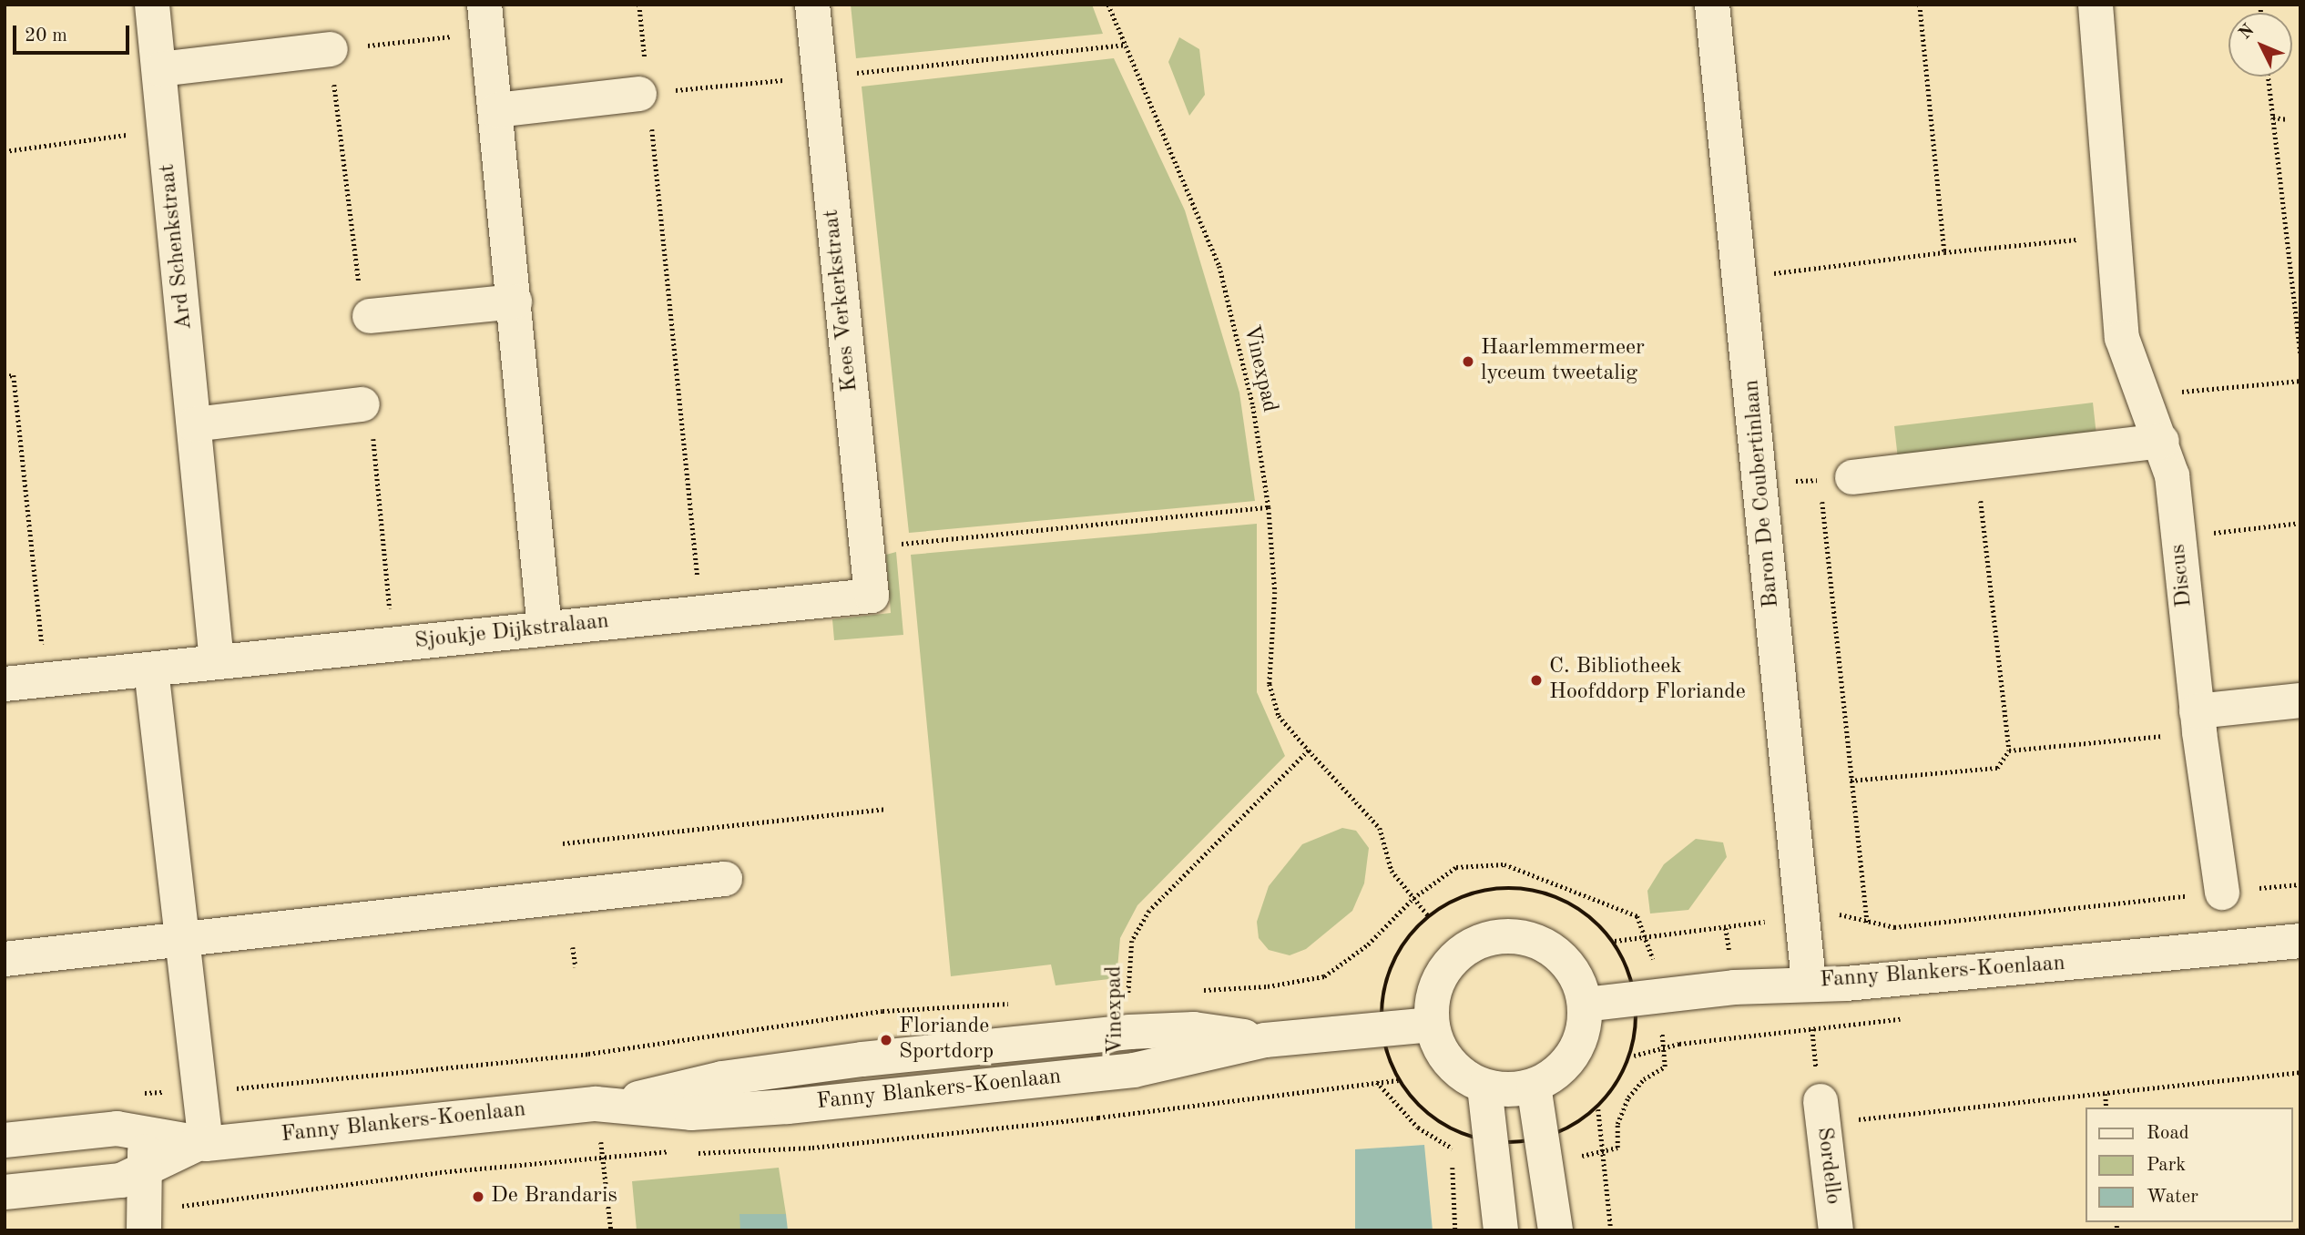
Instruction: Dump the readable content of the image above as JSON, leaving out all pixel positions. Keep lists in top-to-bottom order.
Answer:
{
  "streets": {
    "street": [
      "Ard Schenkstraat",
      "Kees Verkerkstraat",
      "Baron De Coubertinlaan",
      "Discus",
      "Sjoukje Dijkstralaan",
      "Fanny Blankers-Koenlaan",
      "Sordello"
    ],
    "path": ["Vinexpad"]
  },
  "crossings": [
    ["Ard Schenkstraat", "Sjoukje Dijkstralaan"],
    ["Kees Verkerkstraat", "Sjoukje Dijkstralaan"],
    ["Vinexpad", "Fanny Blankers-Koenlaan"],
    ["Baron De Coubertinlaan", "Fanny Blankers-Koenlaan"]
  ],
  "places": [
    "Haarlemmermeer lyceum tweetalig",
    "C. Bibliotheek Hoofddorp Floriande",
    "Floriande Sportdorp",
    "De Brandaris"
  ],
  "legend": ["Road", "Park", "Water"],
  "scale_bar": "20 m",
  "north": "top left"
}
